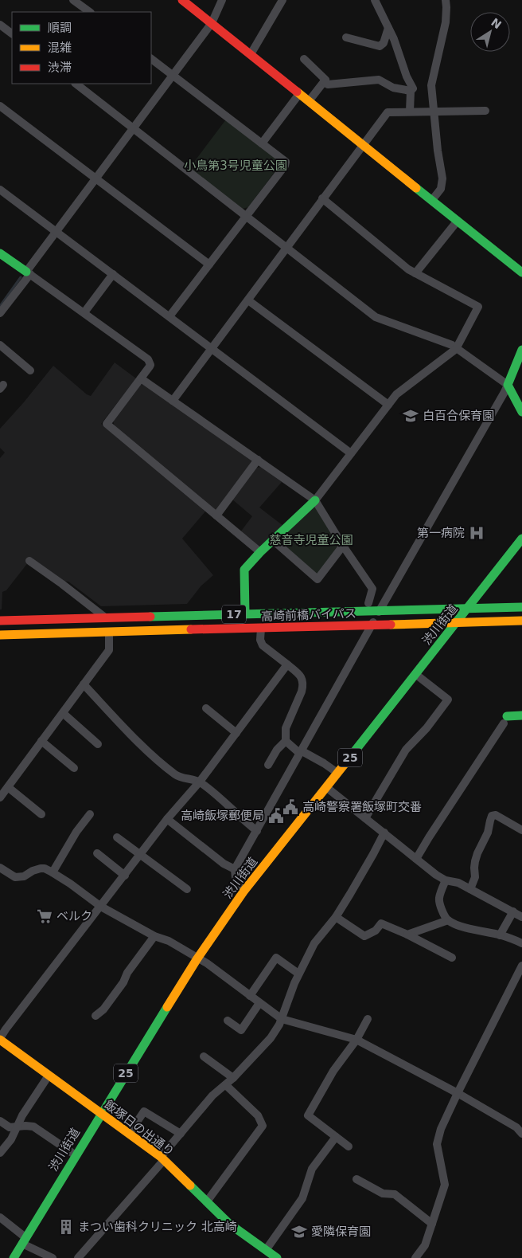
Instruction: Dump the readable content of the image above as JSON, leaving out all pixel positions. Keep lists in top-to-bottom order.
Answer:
{
  "streets": {
    "main road": [
      "17",
      "高崎前橋バイパス",
      "渋川街道",
      "25",
      "飯塚日の出通り"
    ]
  },
  "crossings": [
    ["高崎前橋バイパス", "渋川街道"],
    ["渋川街道", "飯塚日の出通り"]
  ],
  "parks": ["小鳥第3号児童公園", "慈音寺児童公園"],
  "places": {
    "school or university": ["白百合保育園", "愛隣保育園"],
    "hospital": ["第一病院"],
    "public building": ["高崎警察署飯塚町交番", "高崎飯塚郵便局"],
    "supermarket": ["ベルク"],
    "building": ["まつい歯科クリニック 北高崎"]
  },
  "legend": ["順調", "混雑", "渋滞"],
  "north": "top right"
}
